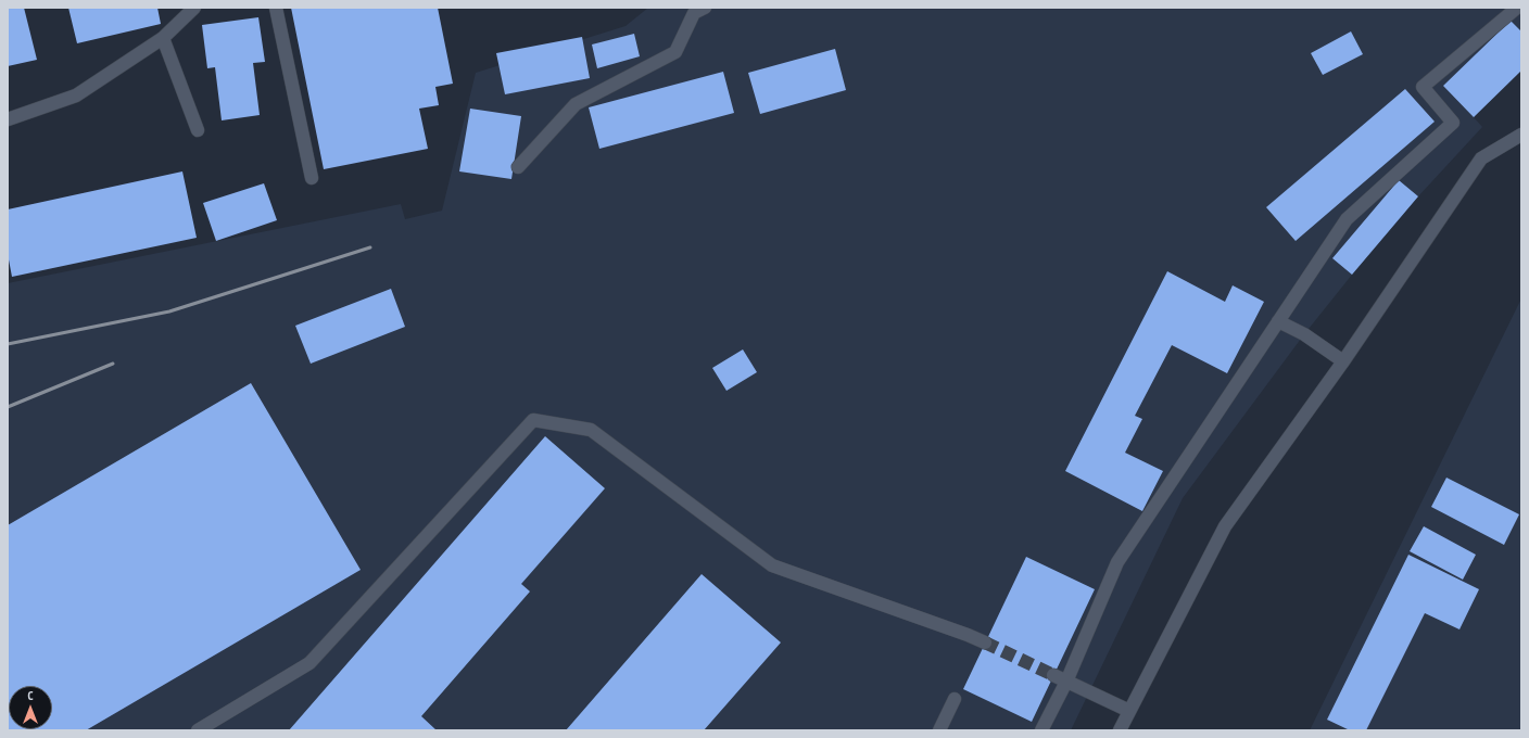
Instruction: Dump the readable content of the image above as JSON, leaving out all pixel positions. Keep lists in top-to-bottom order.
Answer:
{
  "north": "top"
}
